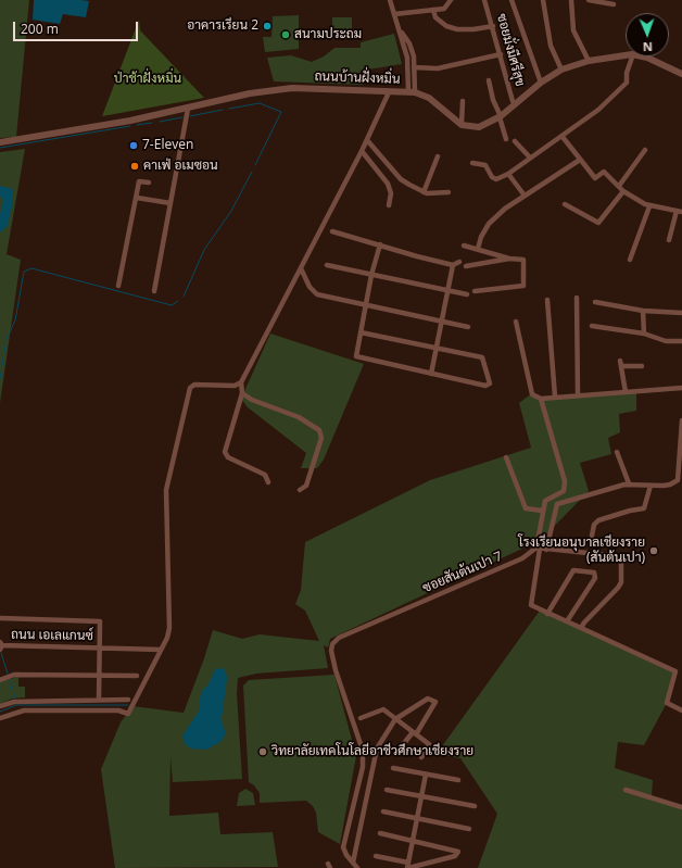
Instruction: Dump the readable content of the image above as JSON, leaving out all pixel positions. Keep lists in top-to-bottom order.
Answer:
{
  "streets": {
    "street": [
      "ซอยมั่งมีศรีสุข",
      "ถนนบ้านฝั่งหมิ่น",
      "ซอยสันต้นเปา 7",
      "ถนน เอเลแกนซ์"
    ]
  },
  "parks": ["ป่าช้าฝั่งหมิ่น"],
  "places": [
    "อาคารเรียน 2",
    "สนามประถม",
    "7-Eleven",
    "คาเฟ่ อเมซอน",
    "โรงเรียนอนุบาลเชียงราย (สันต้นเปา)",
    "วิทยาลัยเทคโนโลยีอาชีวศึกษาเชียงราย"
  ],
  "scale_bar": "200 m",
  "north": "bottom"
}
